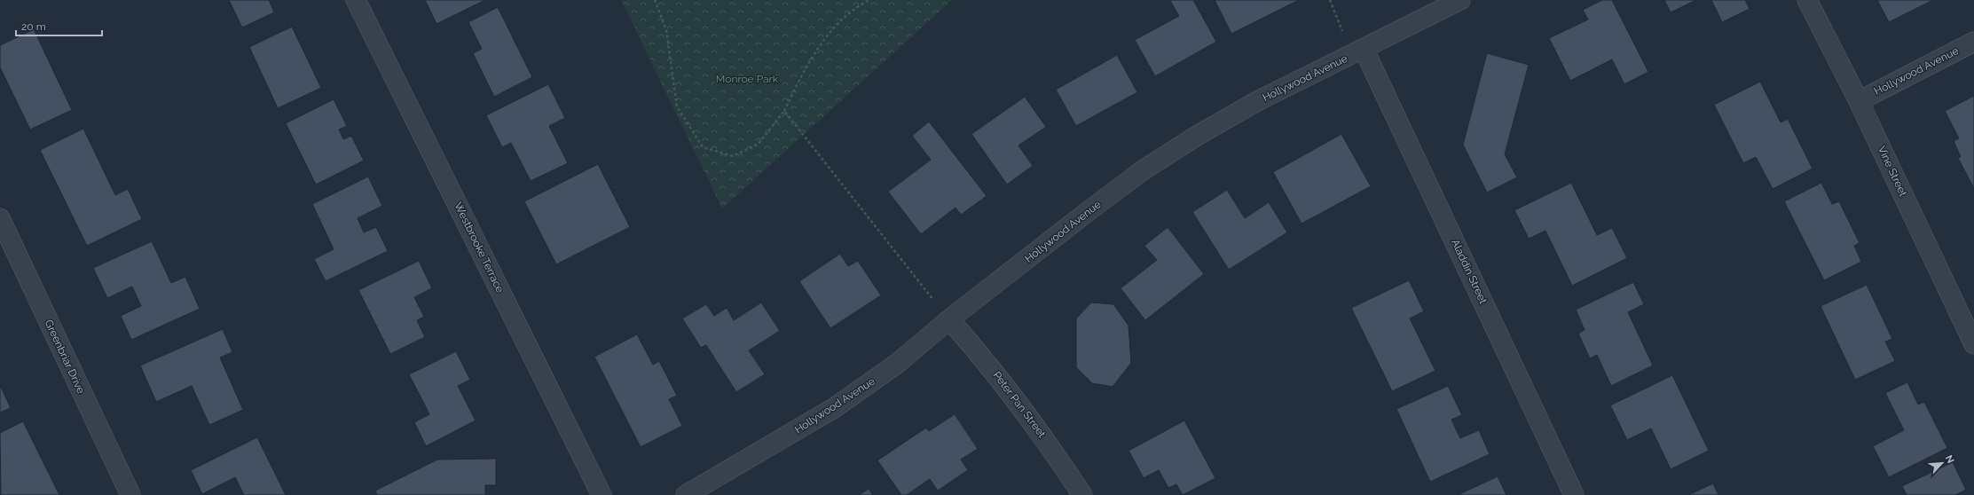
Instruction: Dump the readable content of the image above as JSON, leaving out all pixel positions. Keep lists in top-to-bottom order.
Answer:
{
  "streets": {
    "street": [
      "Hollywood Avenue",
      "Vine Street",
      "Westbrooke Terrace",
      "Aladdin Street",
      "Greenbriar Drive",
      "Peter Pan Street"
    ]
  },
  "crossings": [
    ["Hollywood Avenue", "Vine Street"],
    ["Hollywood Avenue", "Aladdin Street"],
    ["Hollywood Avenue", "Peter Pan Street"]
  ],
  "parks": ["Monroe Park"],
  "scale_bar": "20 m",
  "north": "top right"
}
